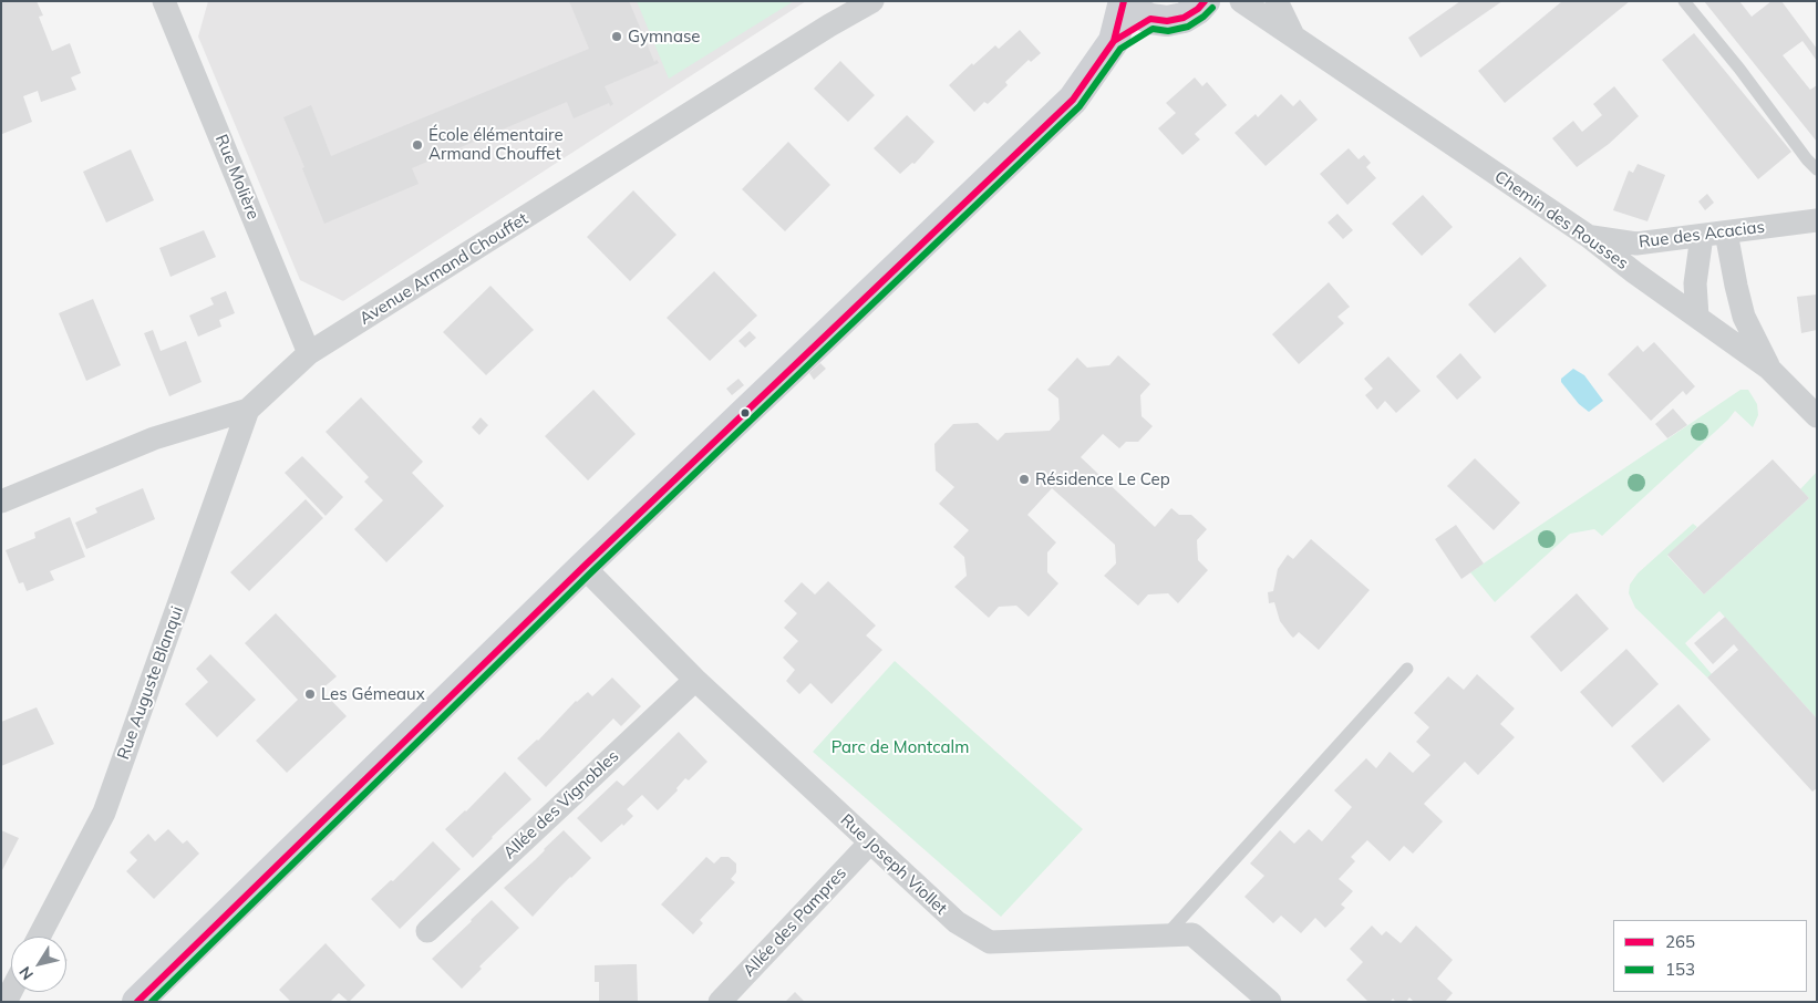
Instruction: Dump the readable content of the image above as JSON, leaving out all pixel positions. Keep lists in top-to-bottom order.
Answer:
{
  "streets": {
    "street": [
      "Rue Molière",
      "Chemin des Rousses",
      "Rue des Acacias",
      "Avenue Armand Chouffet",
      "Rue Auguste Blanqui",
      "Allée des Vignobles",
      "Rue Joseph Viollet",
      "Allée des Pampres"
    ]
  },
  "crossings": [
    ["Rue Molière", "Avenue Armand Chouffet"],
    ["Chemin des Rousses", "Rue des Acacias"],
    ["Avenue Armand Chouffet", "Rue Auguste Blanqui"],
    ["Allée des Vignobles", "Rue Joseph Viollet"],
    ["Rue Joseph Viollet", "Allée des Pampres"]
  ],
  "parks": ["Parc de Montcalm"],
  "places": [
    "Gymnase",
    "École élémentaire Armand Chouffet",
    "Résidence Le Cep",
    "Les Gémeaux"
  ],
  "lines": ["transit line 265", "transit line 153"],
  "legend": ["265", "153"],
  "north": "bottom left"
}
